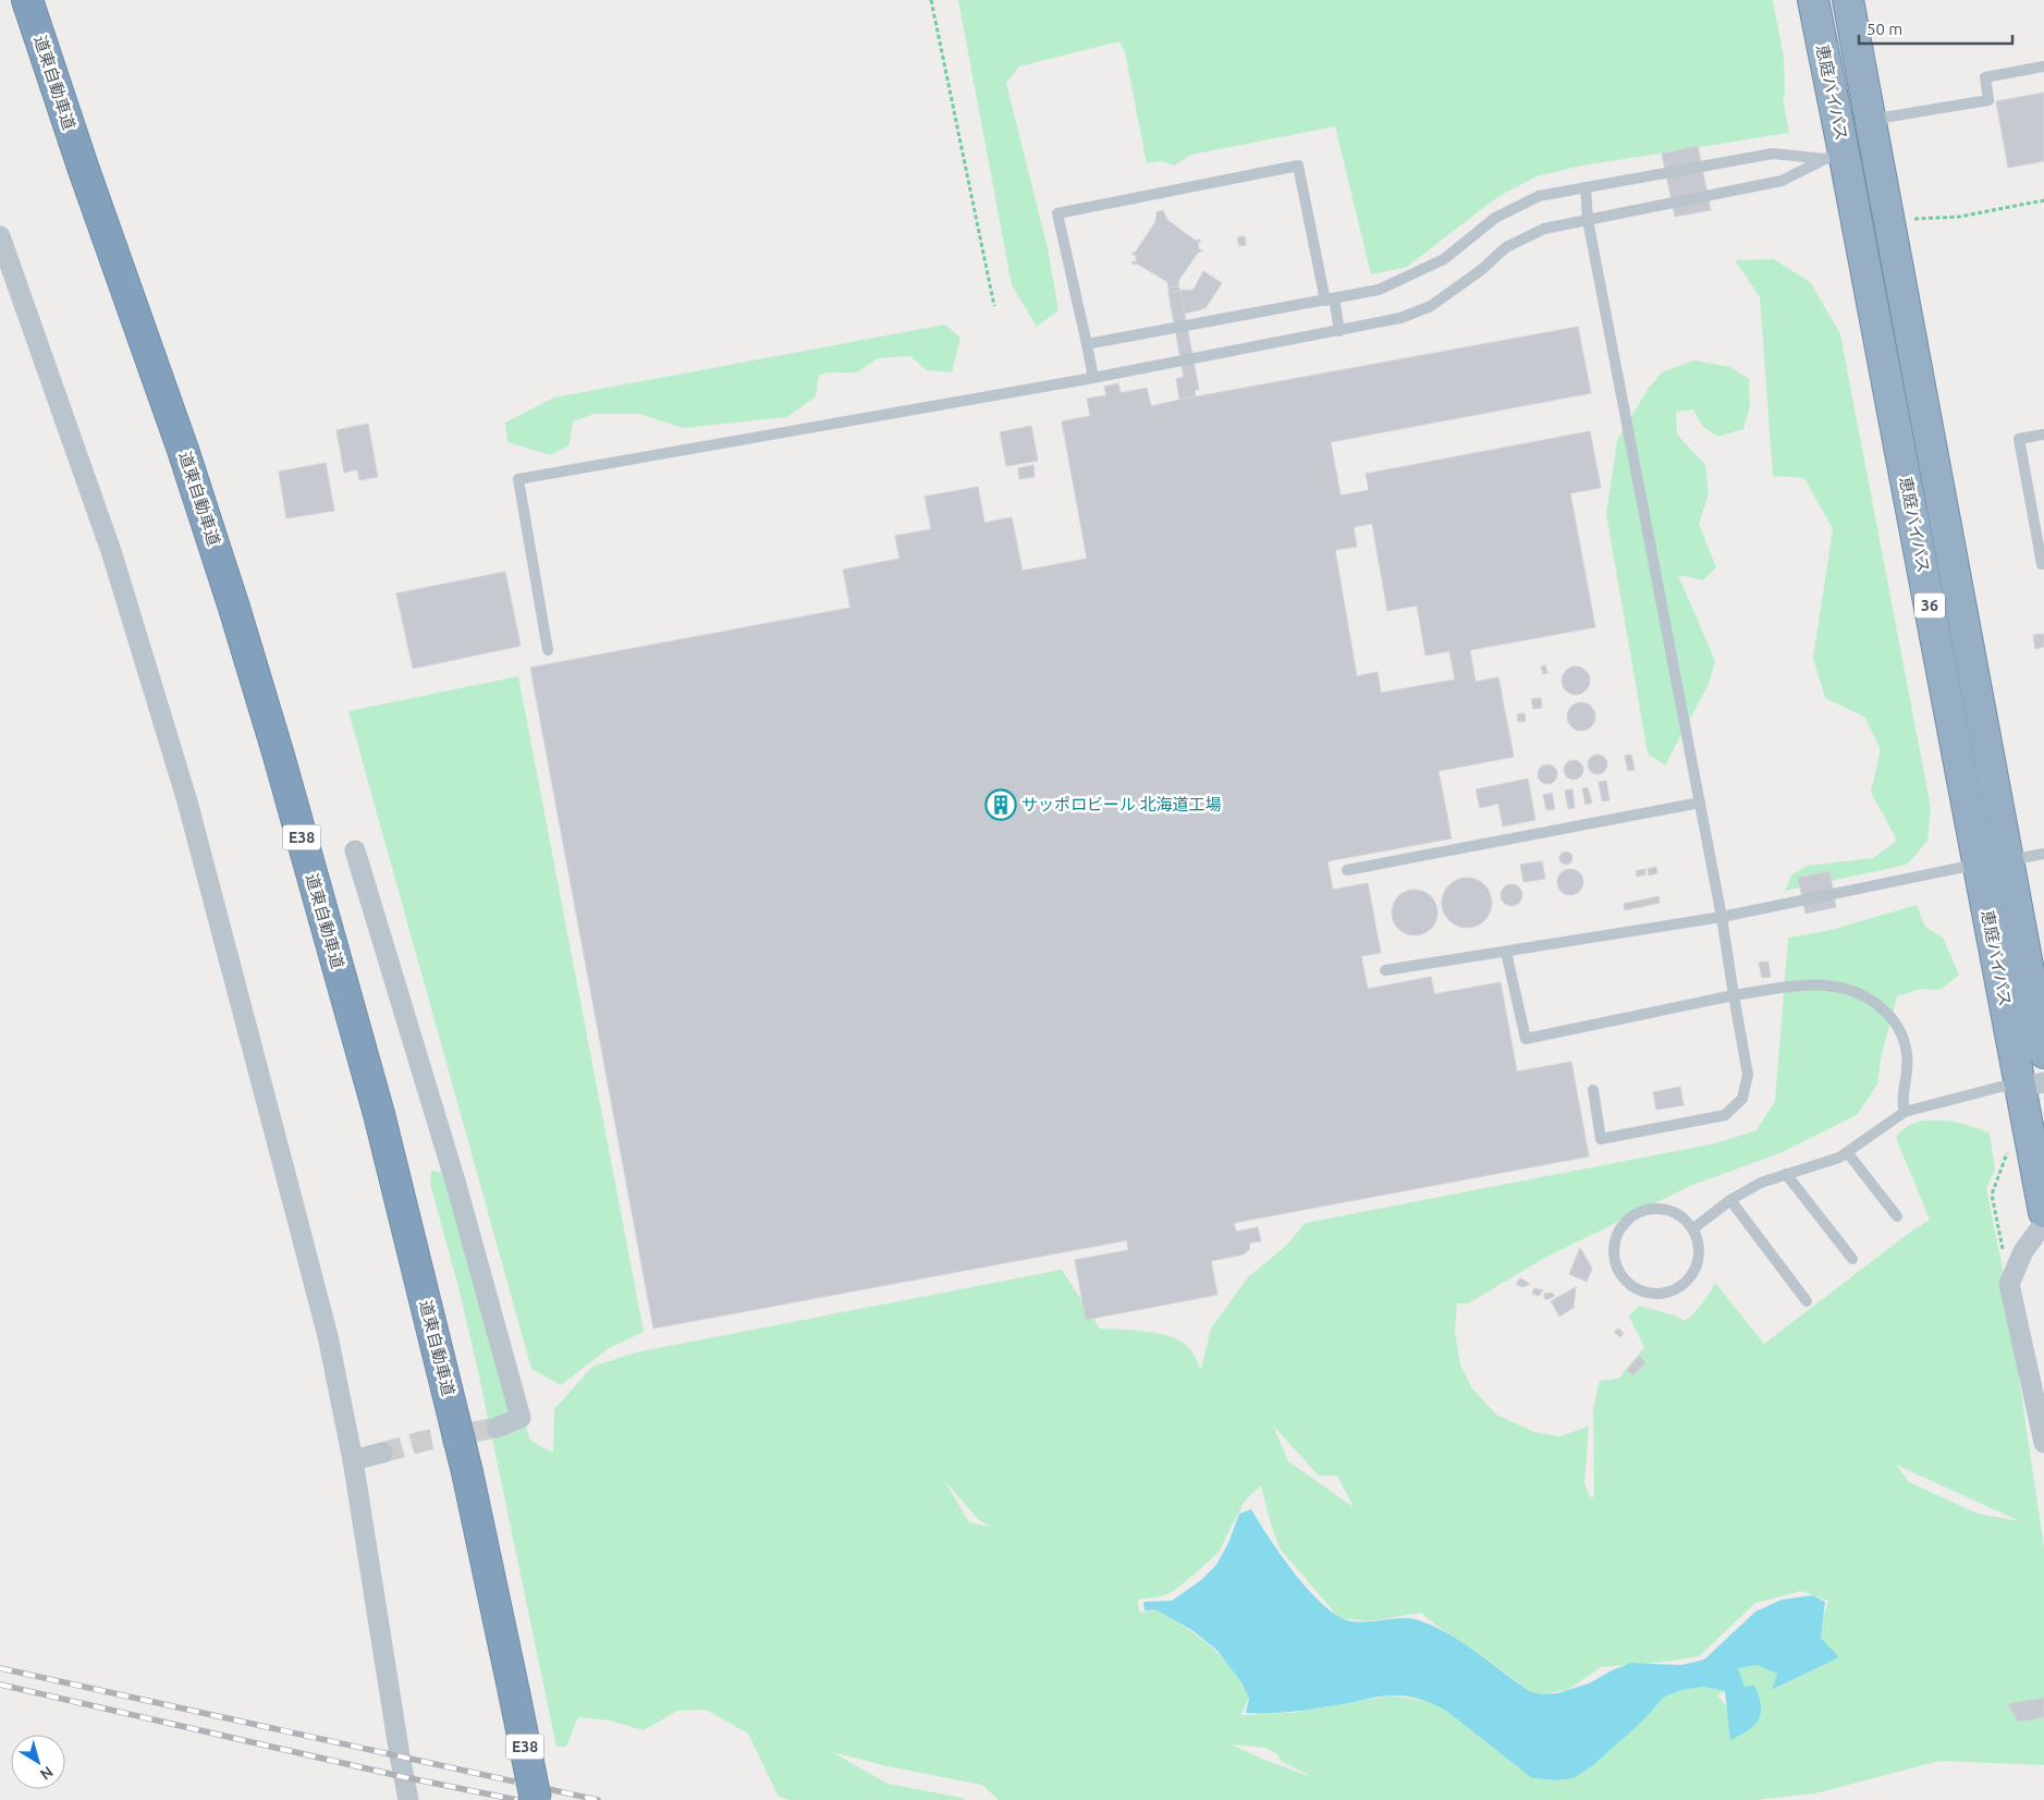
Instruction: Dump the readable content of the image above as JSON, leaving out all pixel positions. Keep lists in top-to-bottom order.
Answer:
{
  "streets": {
    "highway": [
      "道東自動車道",
      "恵庭バイパス",
      "36",
      "E38"
    ]
  },
  "places": {
    "building": ["サッポロビール 北海道工場"]
  },
  "scale_bar": "50 m",
  "north": "bottom right"
}
